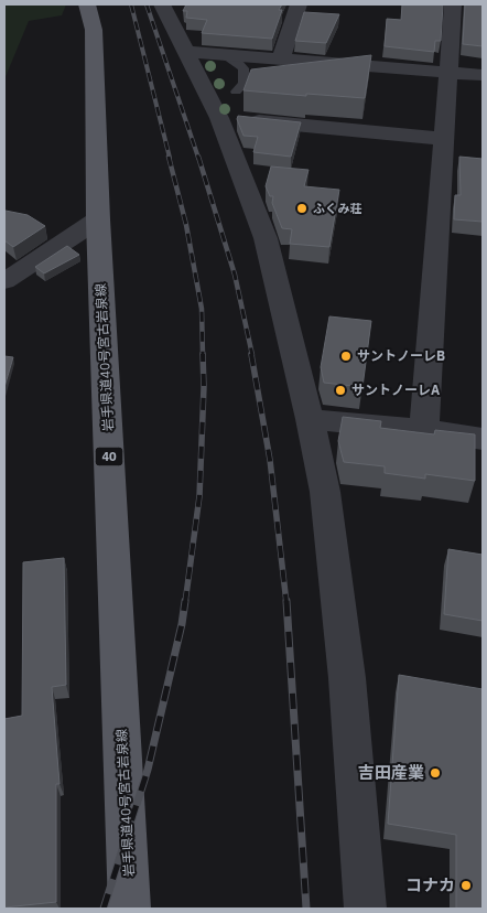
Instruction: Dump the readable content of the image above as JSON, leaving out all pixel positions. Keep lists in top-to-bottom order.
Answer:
{
  "streets": {
    "main road": ["岩手県道40号宮古岩泉線", "40"]
  },
  "places": [
    "ふくみ荘",
    "サントノーレB",
    "サントノーレA",
    "吉田産業",
    "コナカ"
  ]
}
